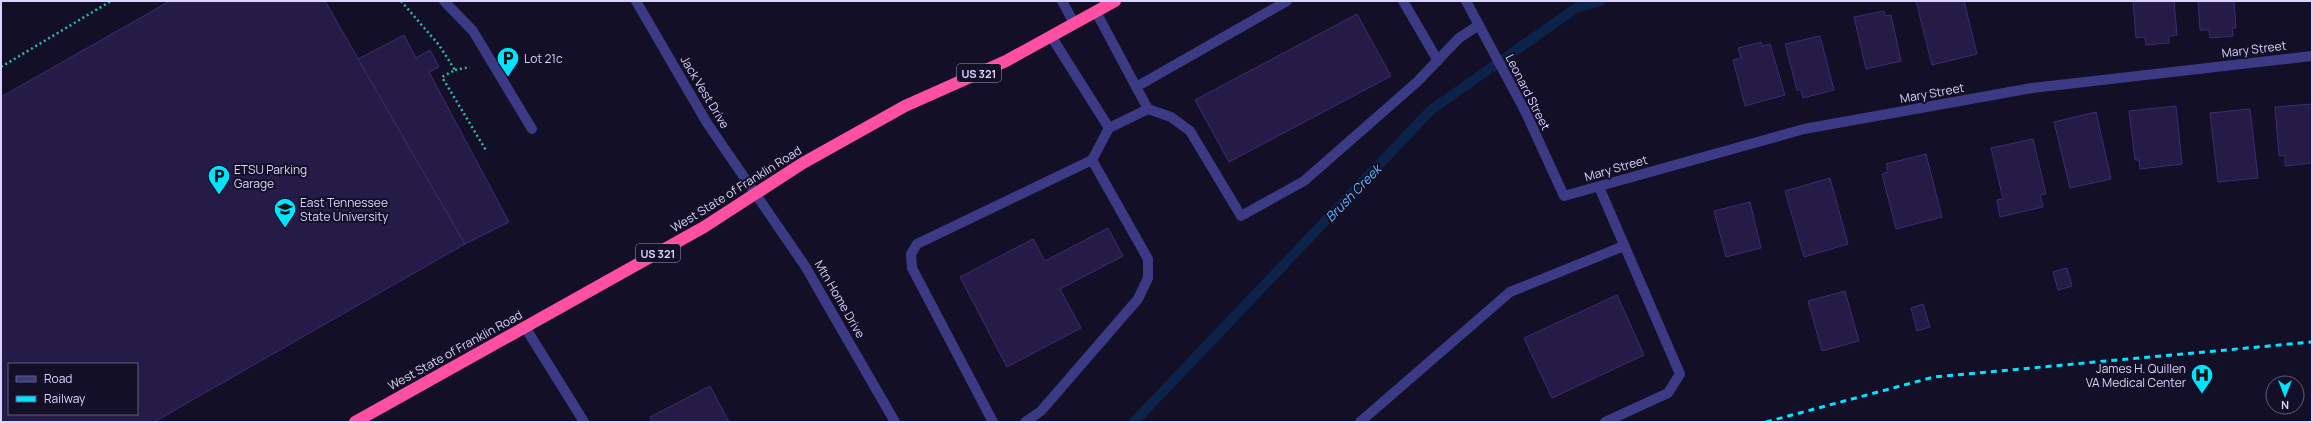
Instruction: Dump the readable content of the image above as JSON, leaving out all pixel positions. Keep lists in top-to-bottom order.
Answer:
{
  "streets": {
    "highway": ["US 321", "West State of Franklin Road"],
    "street": [
      "Mary Street",
      "Jack Vest Drive",
      "Leonard Street",
      "Mtn Home Drive"
    ]
  },
  "crossings": [
    ["Mary Street", "Leonard Street"],
    ["Jack Vest Drive", "West State of Franklin Road"],
    ["Jack Vest Drive", "Mtn Home Drive"],
    ["West State of Franklin Road", "Mtn Home Drive"]
  ],
  "water": ["Brush Creek"],
  "places": {
    "parking": ["Lot 21c", "ETSU Parking Garage"],
    "school or university": ["East Tennessee State University"],
    "hospital": ["James H. Quillen VA Medical Center"]
  },
  "legend": ["Road", "Railway"],
  "north": "bottom"
}
